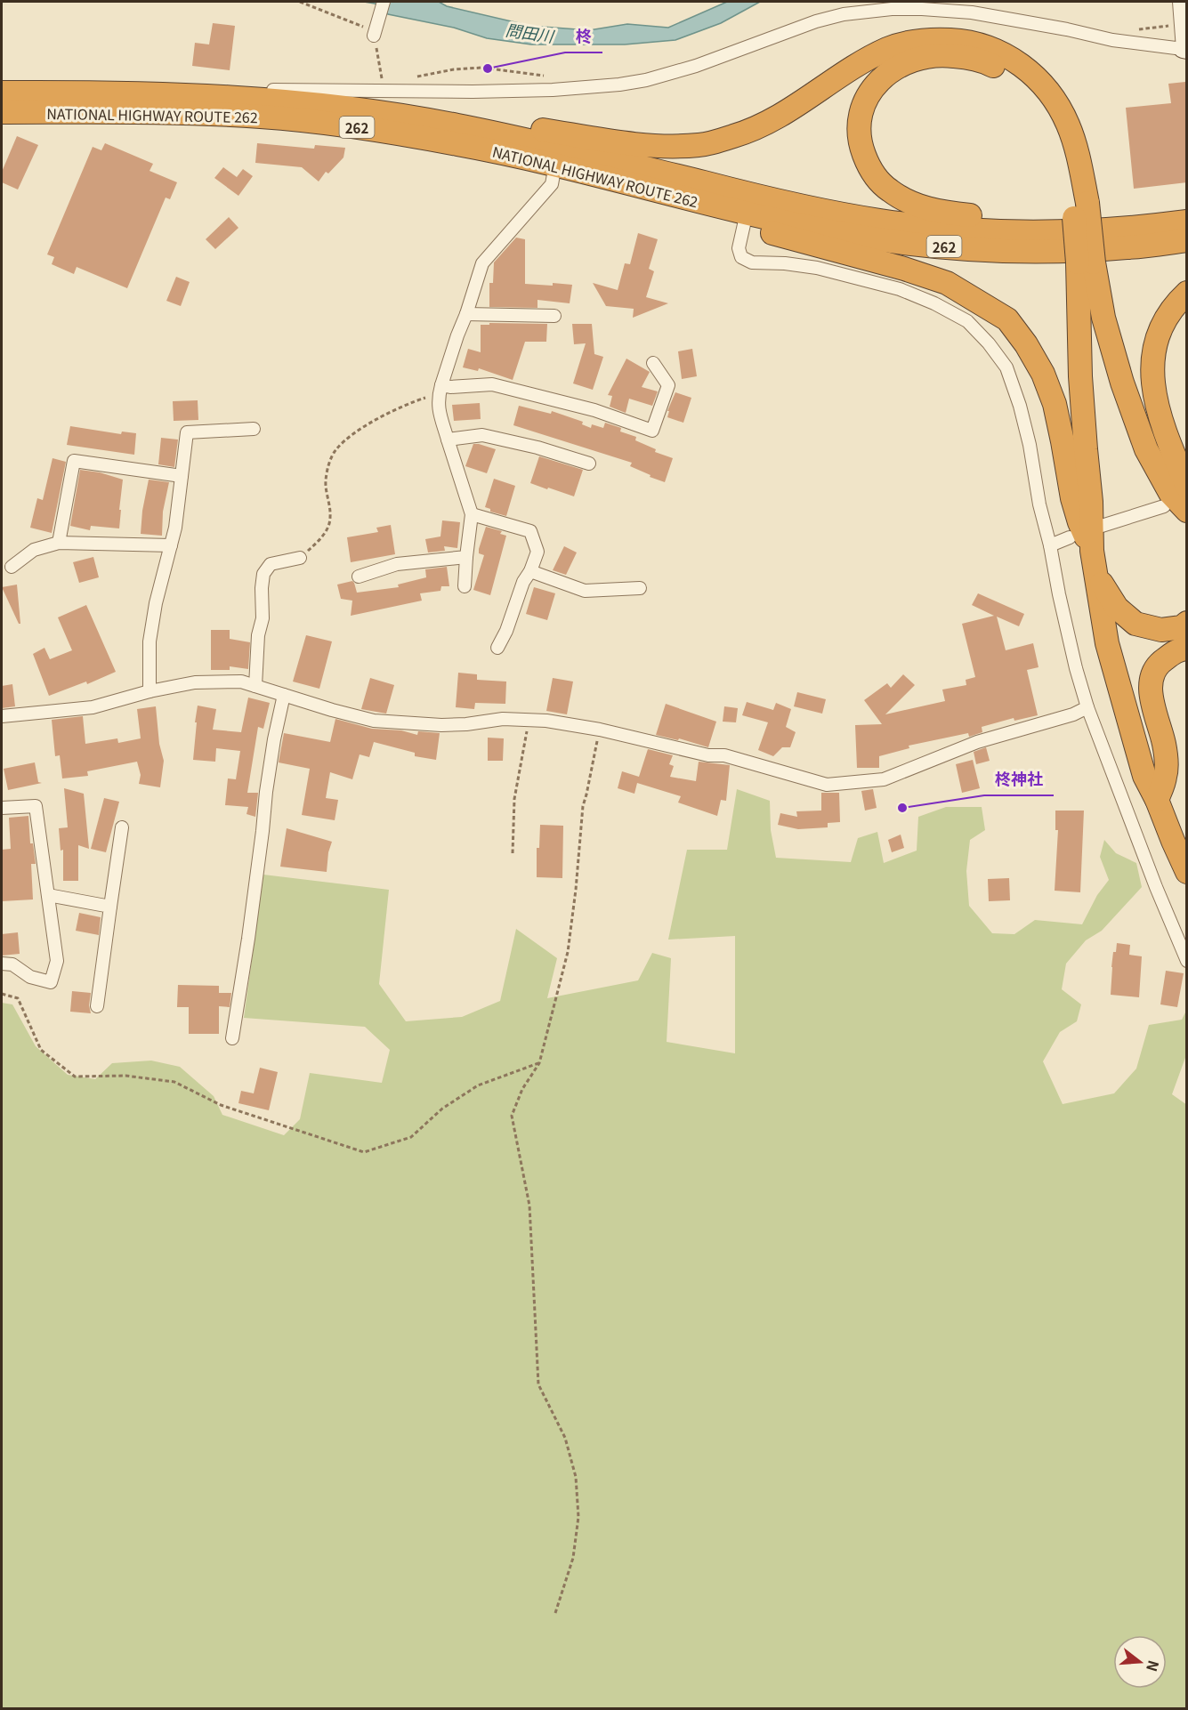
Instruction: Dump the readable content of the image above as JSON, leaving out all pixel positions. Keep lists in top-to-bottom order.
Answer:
{
  "streets": {
    "highway": ["NATIONAL HIGHWAY ROUTE 262", "262"]
  },
  "crossings": [
    ["NATIONAL HIGHWAY ROUTE 262", "262"]
  ],
  "water": ["問田川"],
  "places": ["柊", "柊神社"],
  "north": "right"
}
